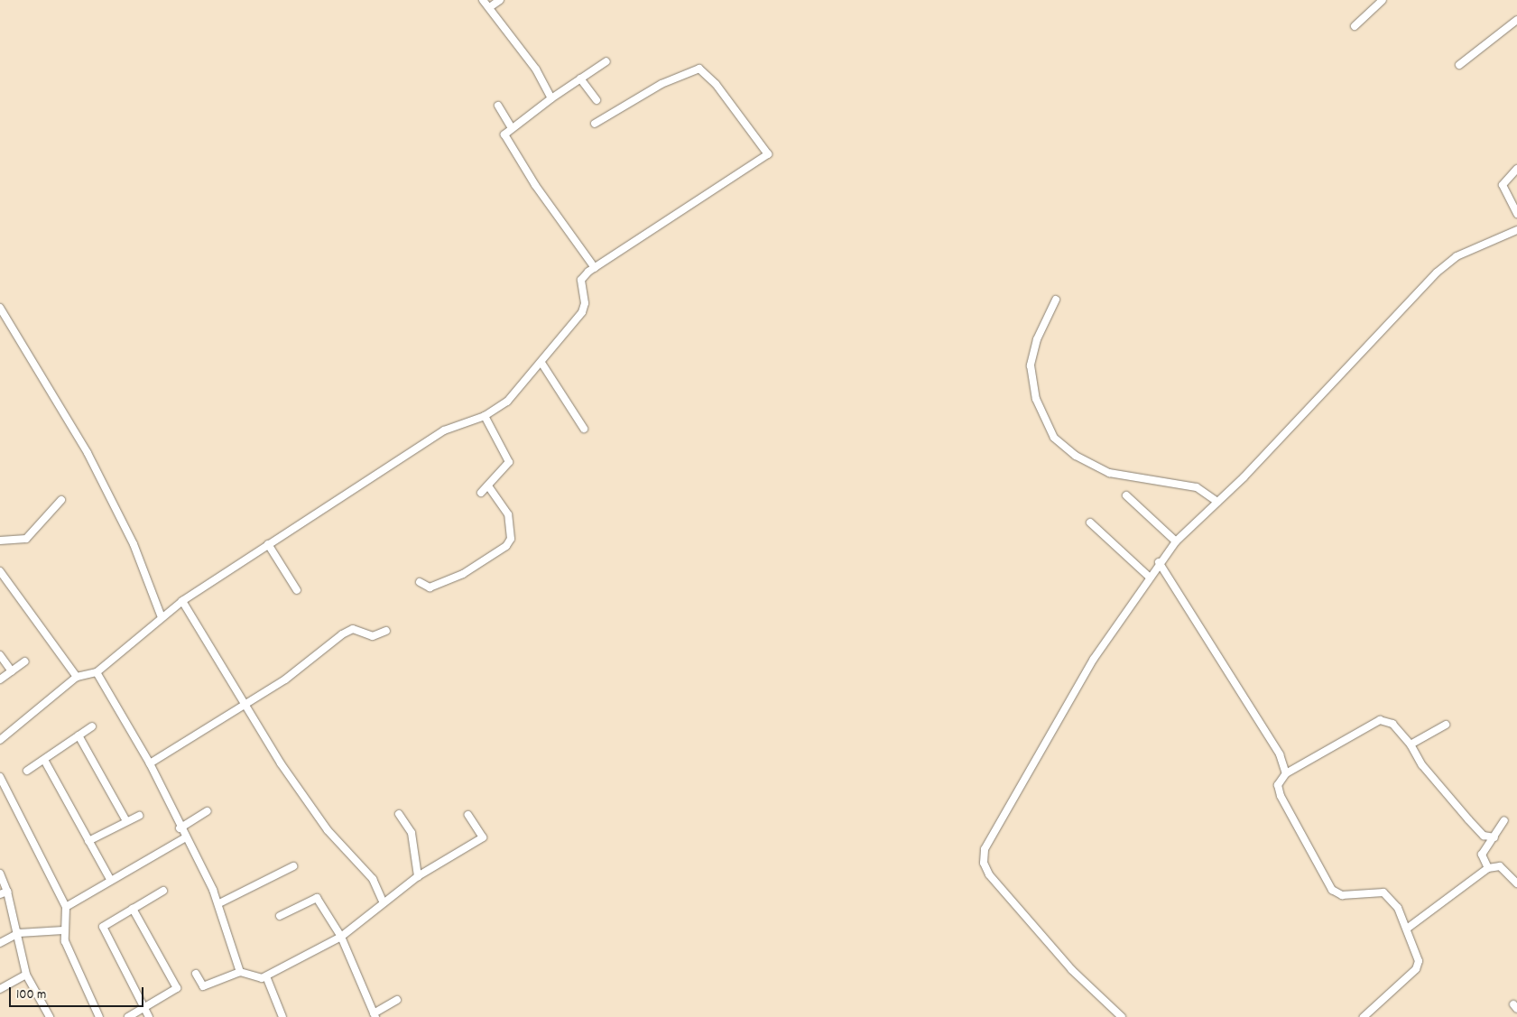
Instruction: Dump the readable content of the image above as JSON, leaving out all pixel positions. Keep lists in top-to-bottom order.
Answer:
{
  "scale_bar": "100 m"
}
